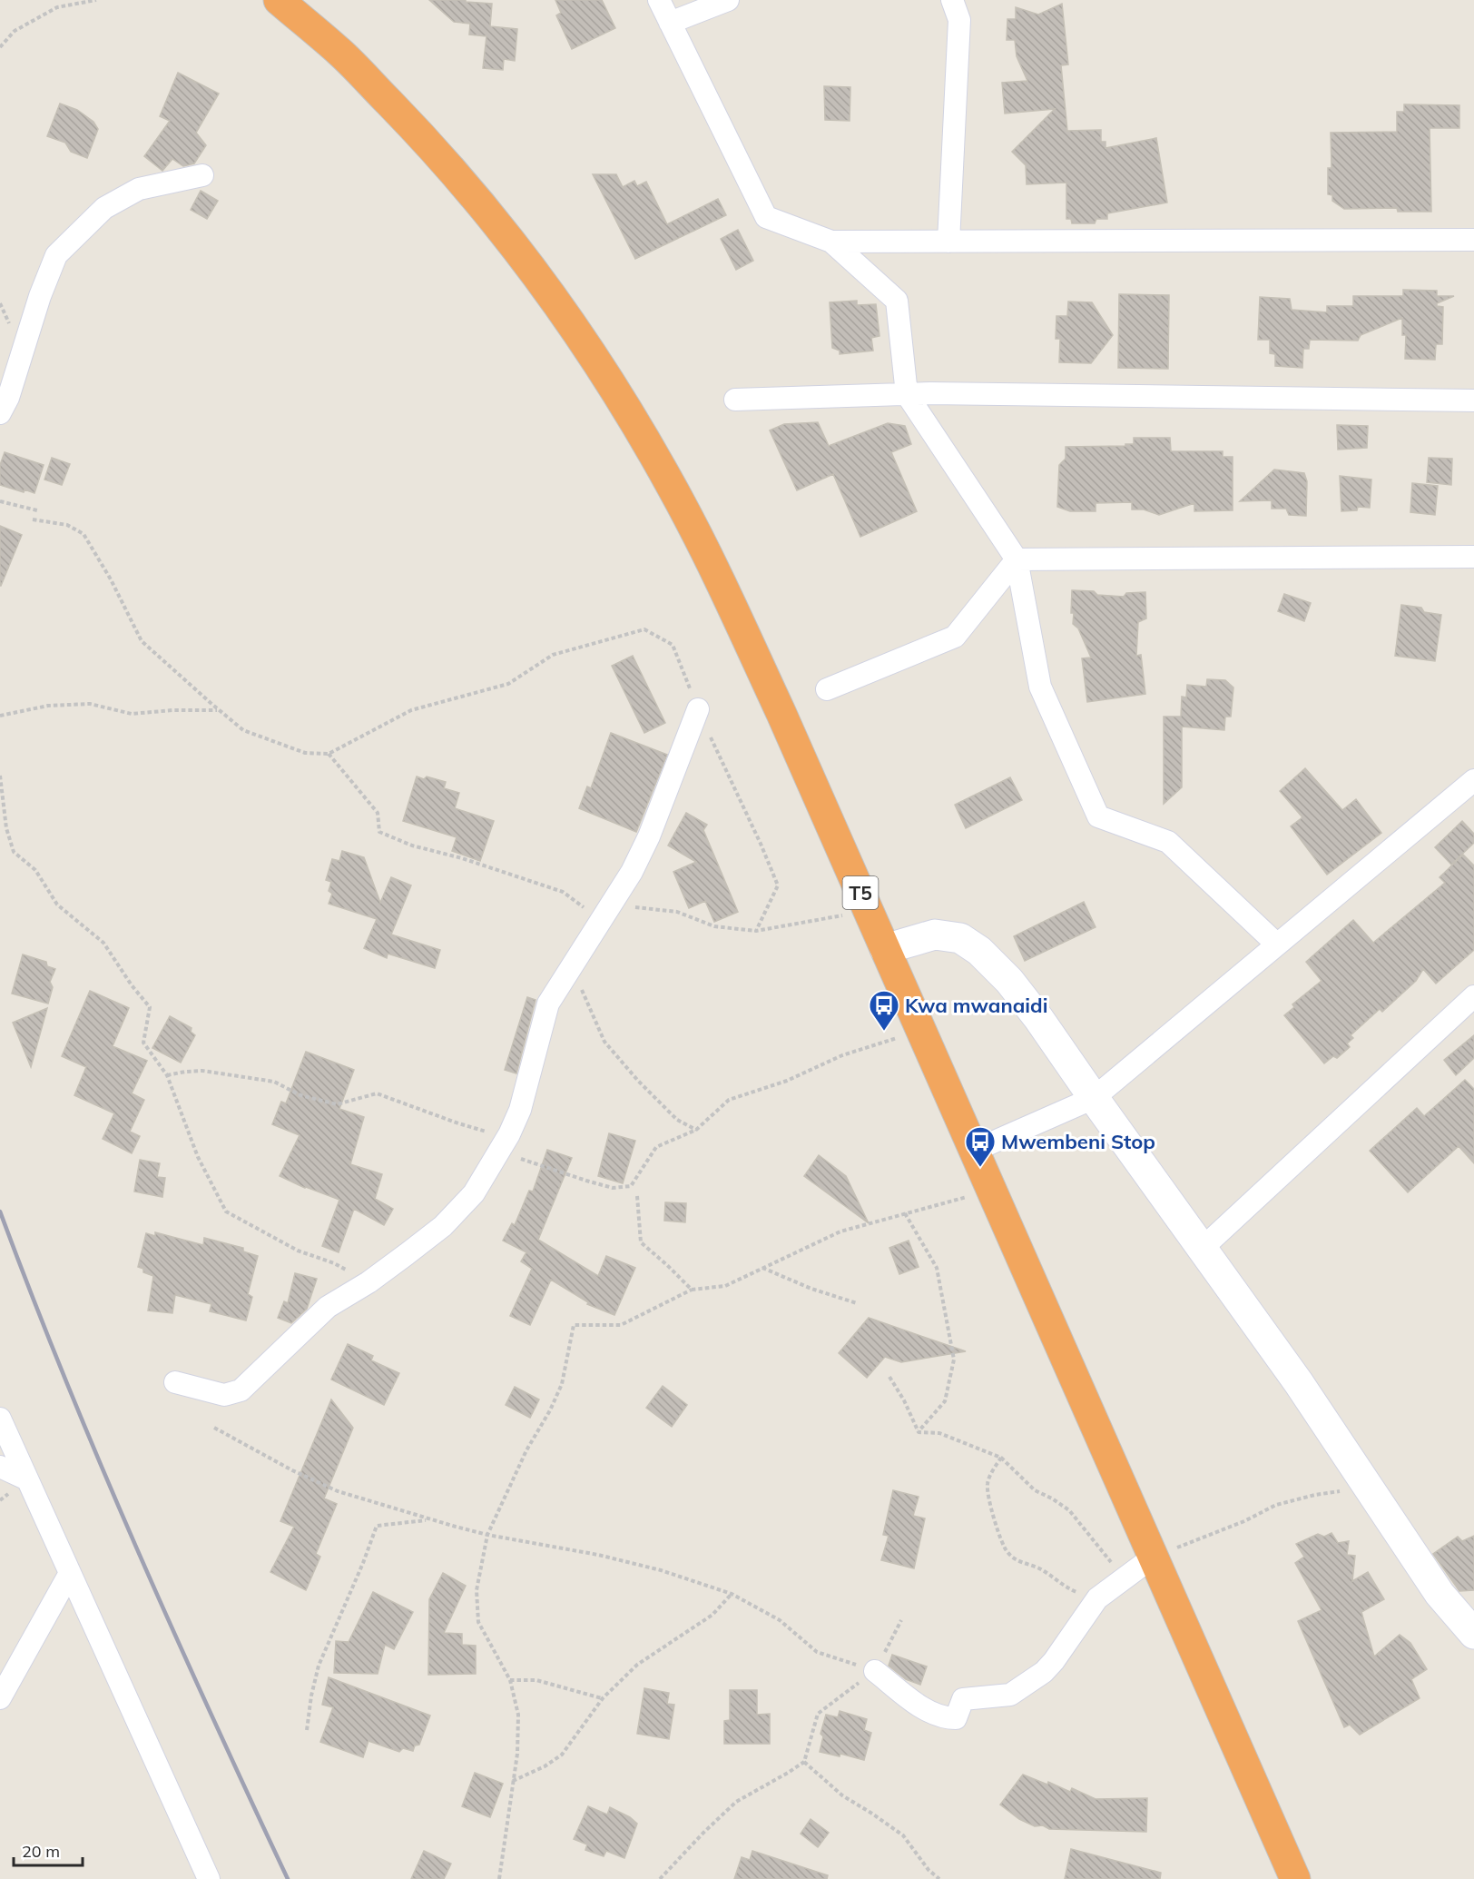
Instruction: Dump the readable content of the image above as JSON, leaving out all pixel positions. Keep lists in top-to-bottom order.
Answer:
{
  "streets": {
    "highway": ["T5"]
  },
  "places": {
    "bus stop": ["Kwa mwanaidi", "Mwembeni Stop"]
  },
  "scale_bar": "20 m"
}
